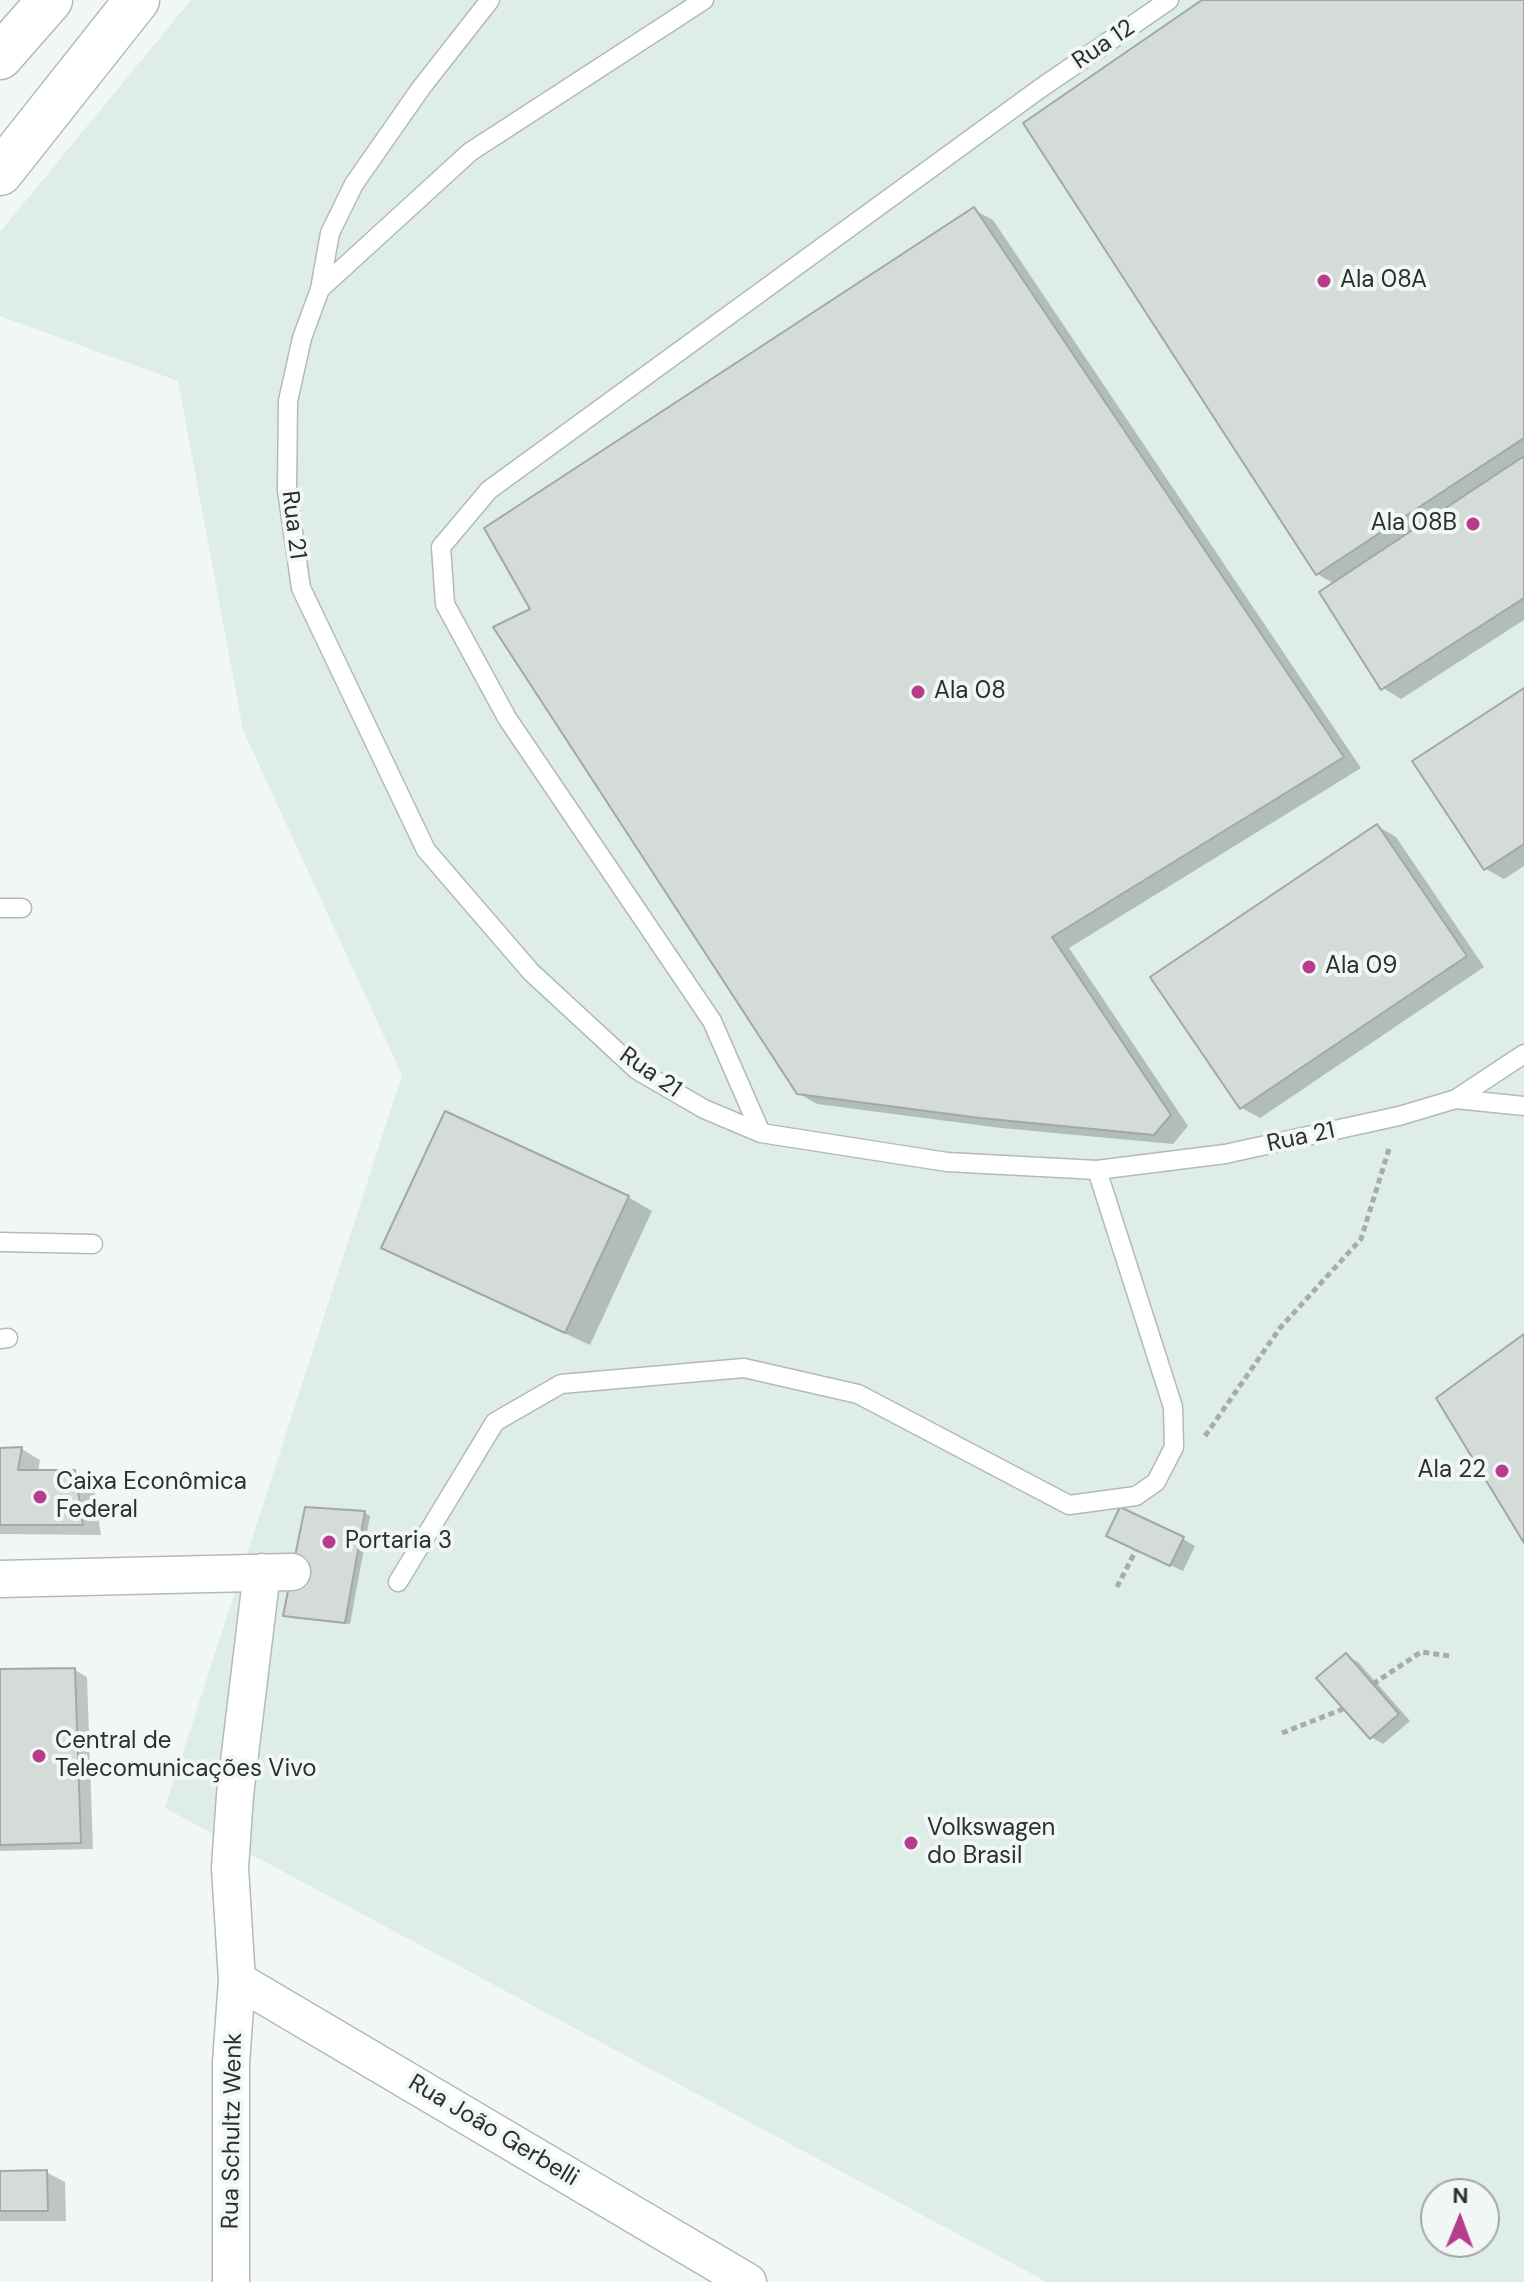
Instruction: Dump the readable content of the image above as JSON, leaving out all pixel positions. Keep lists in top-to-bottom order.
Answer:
{
  "streets": {
    "street": ["Rua Schultz Wenk", "Rua João Gerbelli"],
    "lane": ["Rua 12", "Rua 21"]
  },
  "crossings": [
    ["Rua 12", "Rua 21"],
    ["Rua Schultz Wenk", "Rua João Gerbelli"]
  ],
  "places": [
    "Ala 08A",
    "Ala 08B",
    "Ala 08",
    "Ala 09",
    "Ala 22",
    "Caixa Econômica Federal",
    "Portaria 3",
    "Central de Telecomunicações Vivo",
    "Volkswagen do Brasil"
  ],
  "north": "top"
}
